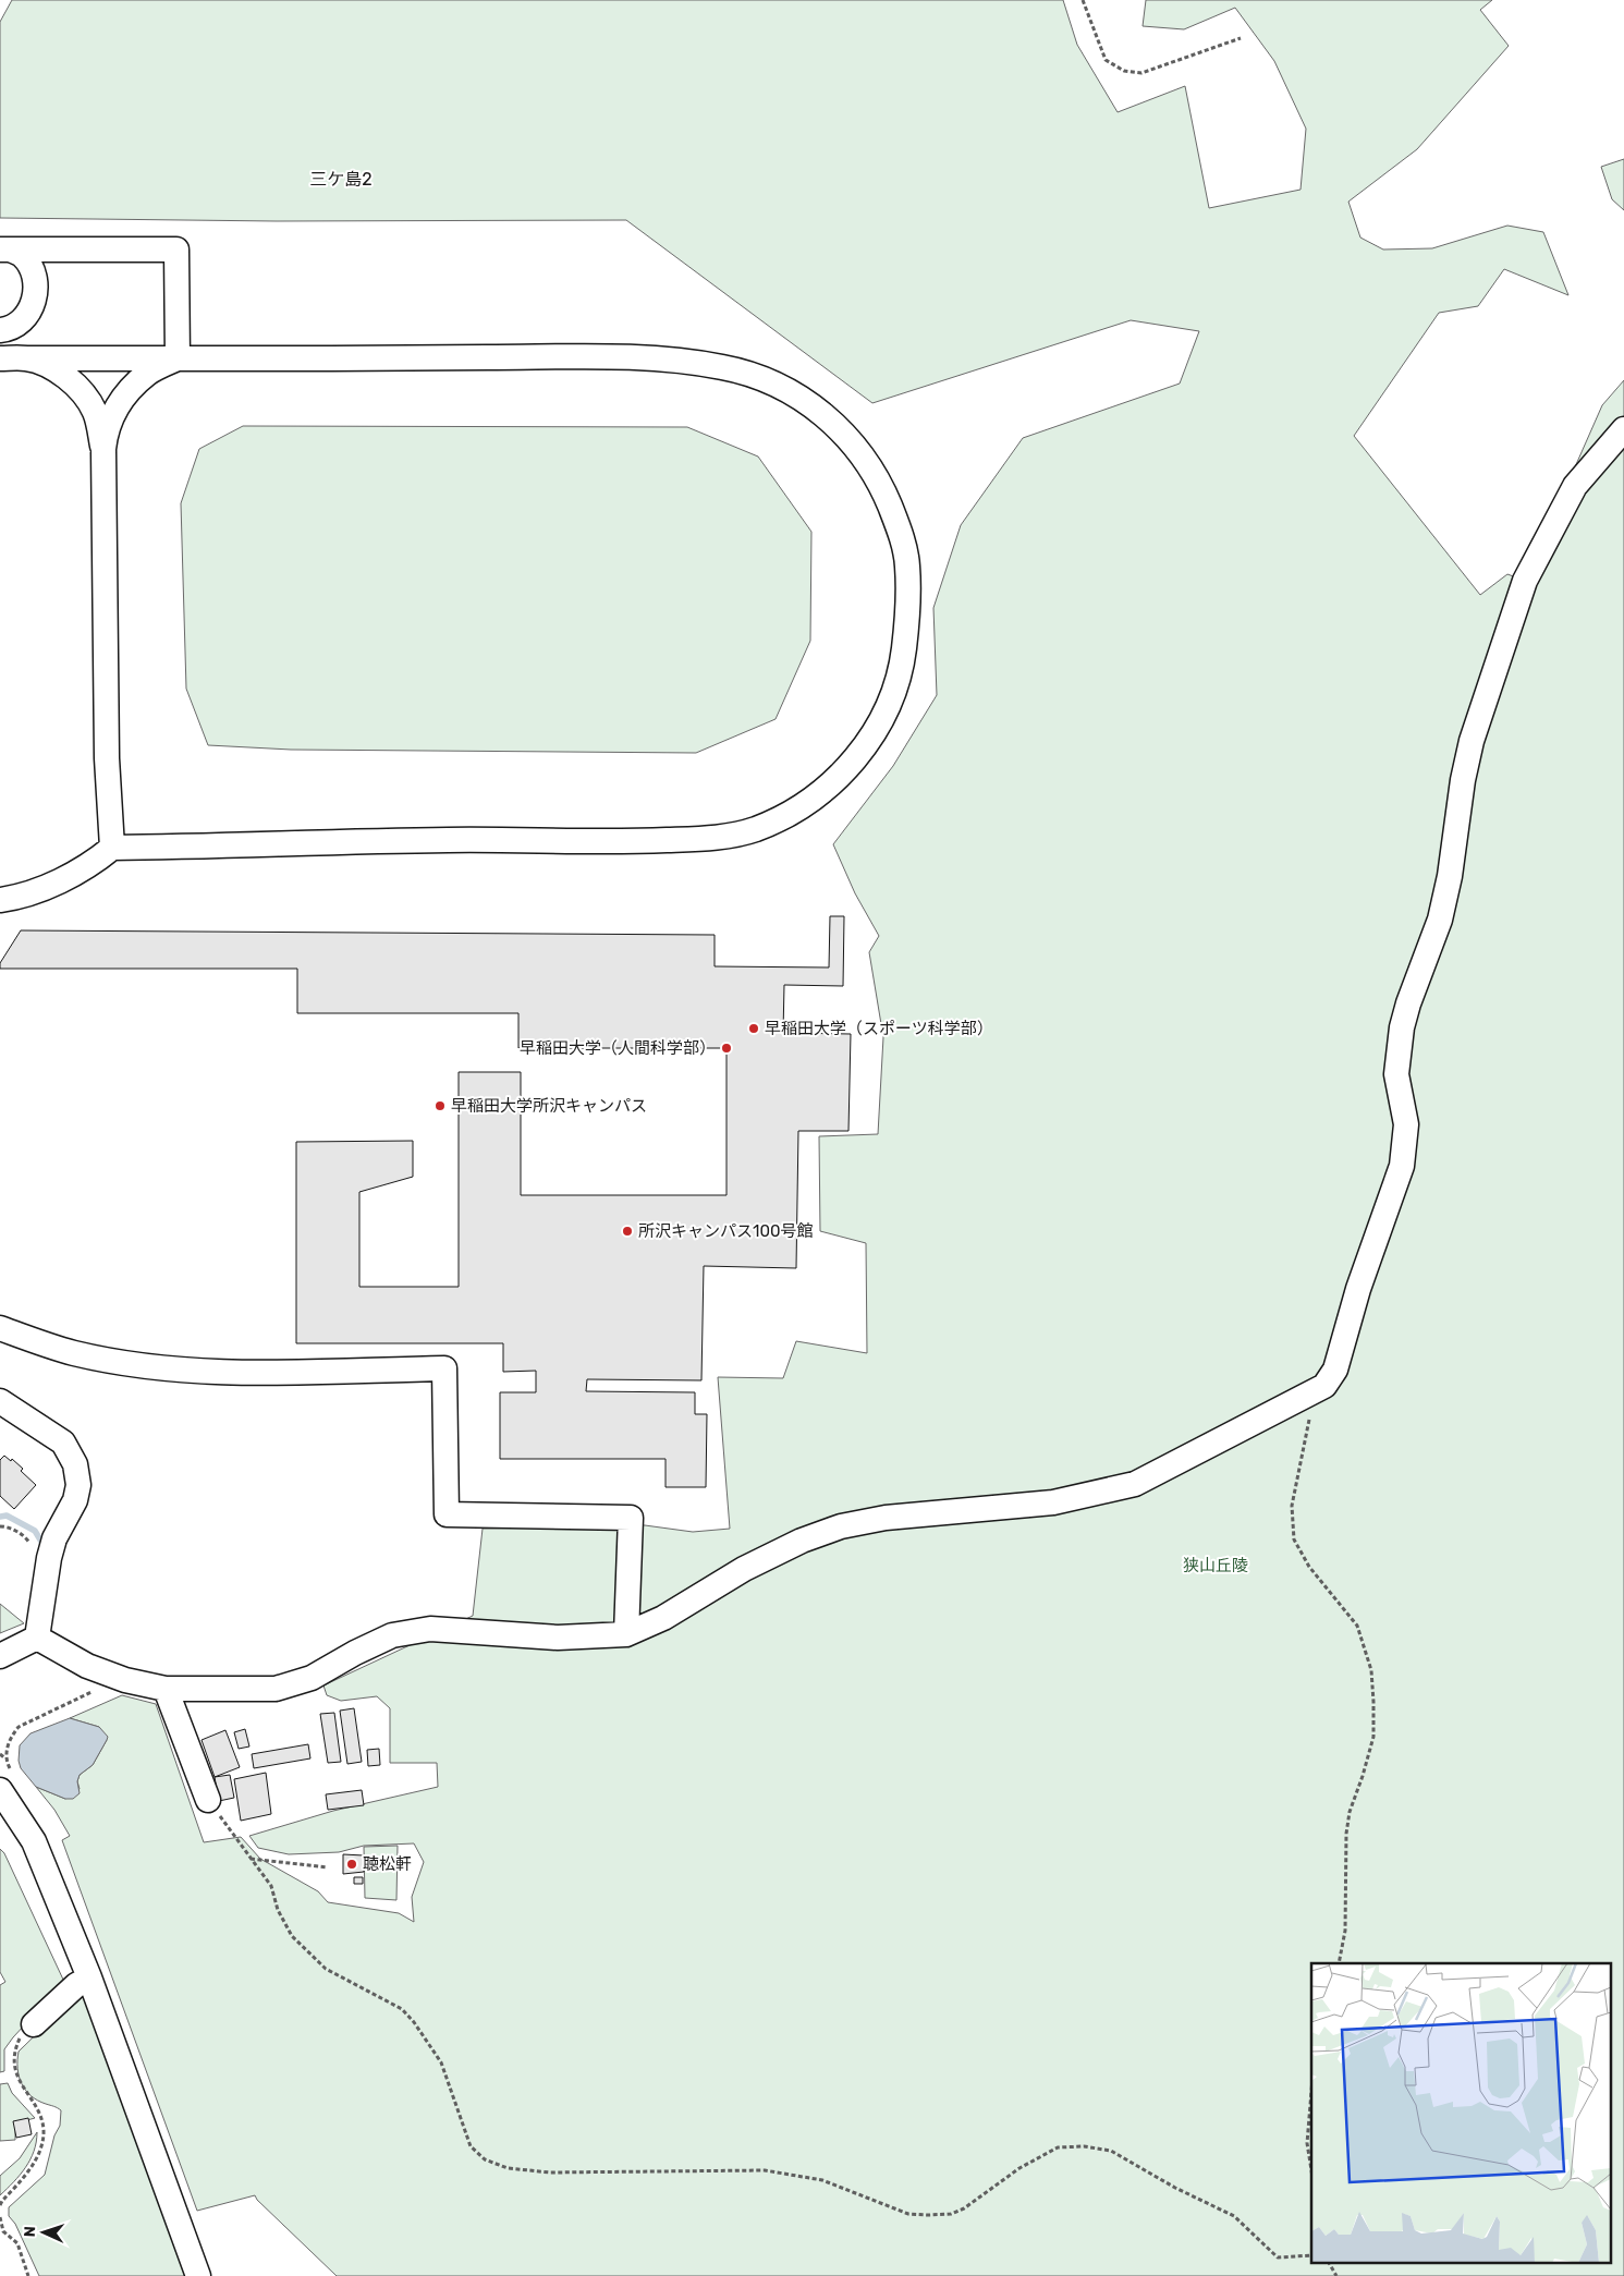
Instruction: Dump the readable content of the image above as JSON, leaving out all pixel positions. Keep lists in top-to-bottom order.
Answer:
{
  "districts": ["三ケ島2"],
  "parks": ["狭山丘陵"],
  "places": [
    "早稲田大学（スポーツ科学部）",
    "早稲田大学（人間科学部）",
    "早稲田大学所沢キャンパス",
    "所沢キャンパス100号館",
    "聴松軒"
  ],
  "north": "left"
}
